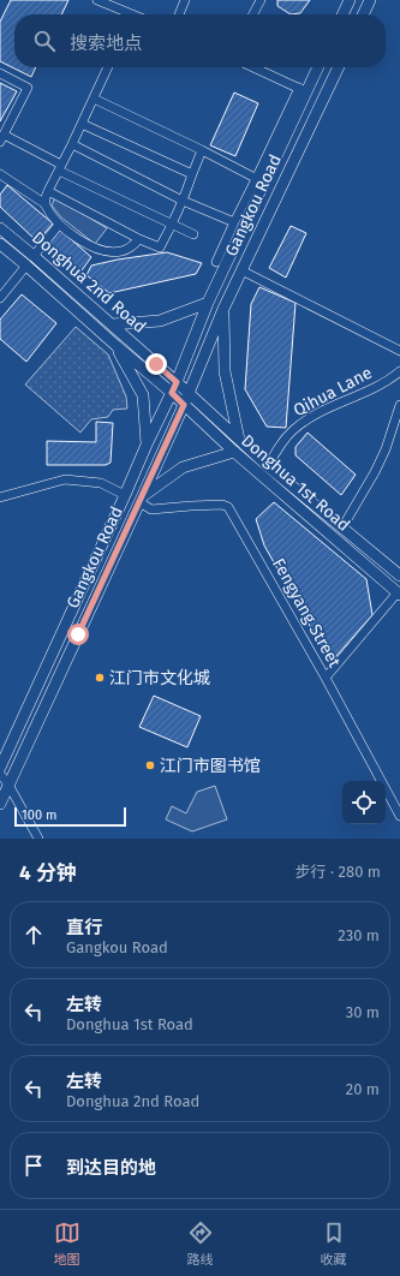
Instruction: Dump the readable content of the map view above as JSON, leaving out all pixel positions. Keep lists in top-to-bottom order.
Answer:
{
  "streets": {
    "main road": ["Gangkou Road", "Donghua 2nd Road", "Donghua 1st Road"],
    "street": ["Qihua Lane", "Fengyang Street"]
  },
  "crossings": [
    ["Gangkou Road", "Donghua 2nd Road"],
    ["Gangkou Road", "Donghua 1st Road"],
    ["Gangkou Road", "Fengyang Street"],
    ["Donghua 2nd Road", "Donghua 1st Road"],
    ["Qihua Lane", "Donghua 1st Road"]
  ],
  "places": ["江门市文化城", "江门市图书馆"],
  "scale_bar": "100 m",
  "page": {
    "search": "搜索地点",
    "scale": "100 m",
    "heading": ["4 分钟", "步行 · 280 m"],
    "list": [
      ["直行", "Gangkou Road", "230 m"],
      ["左转", "Donghua 1st Road", "30 m"],
      ["左转", "Donghua 2nd Road", "20 m"],
      "到达目的地"
    ],
    "nav": ["地图", "路线", "收藏"]
  }
}
